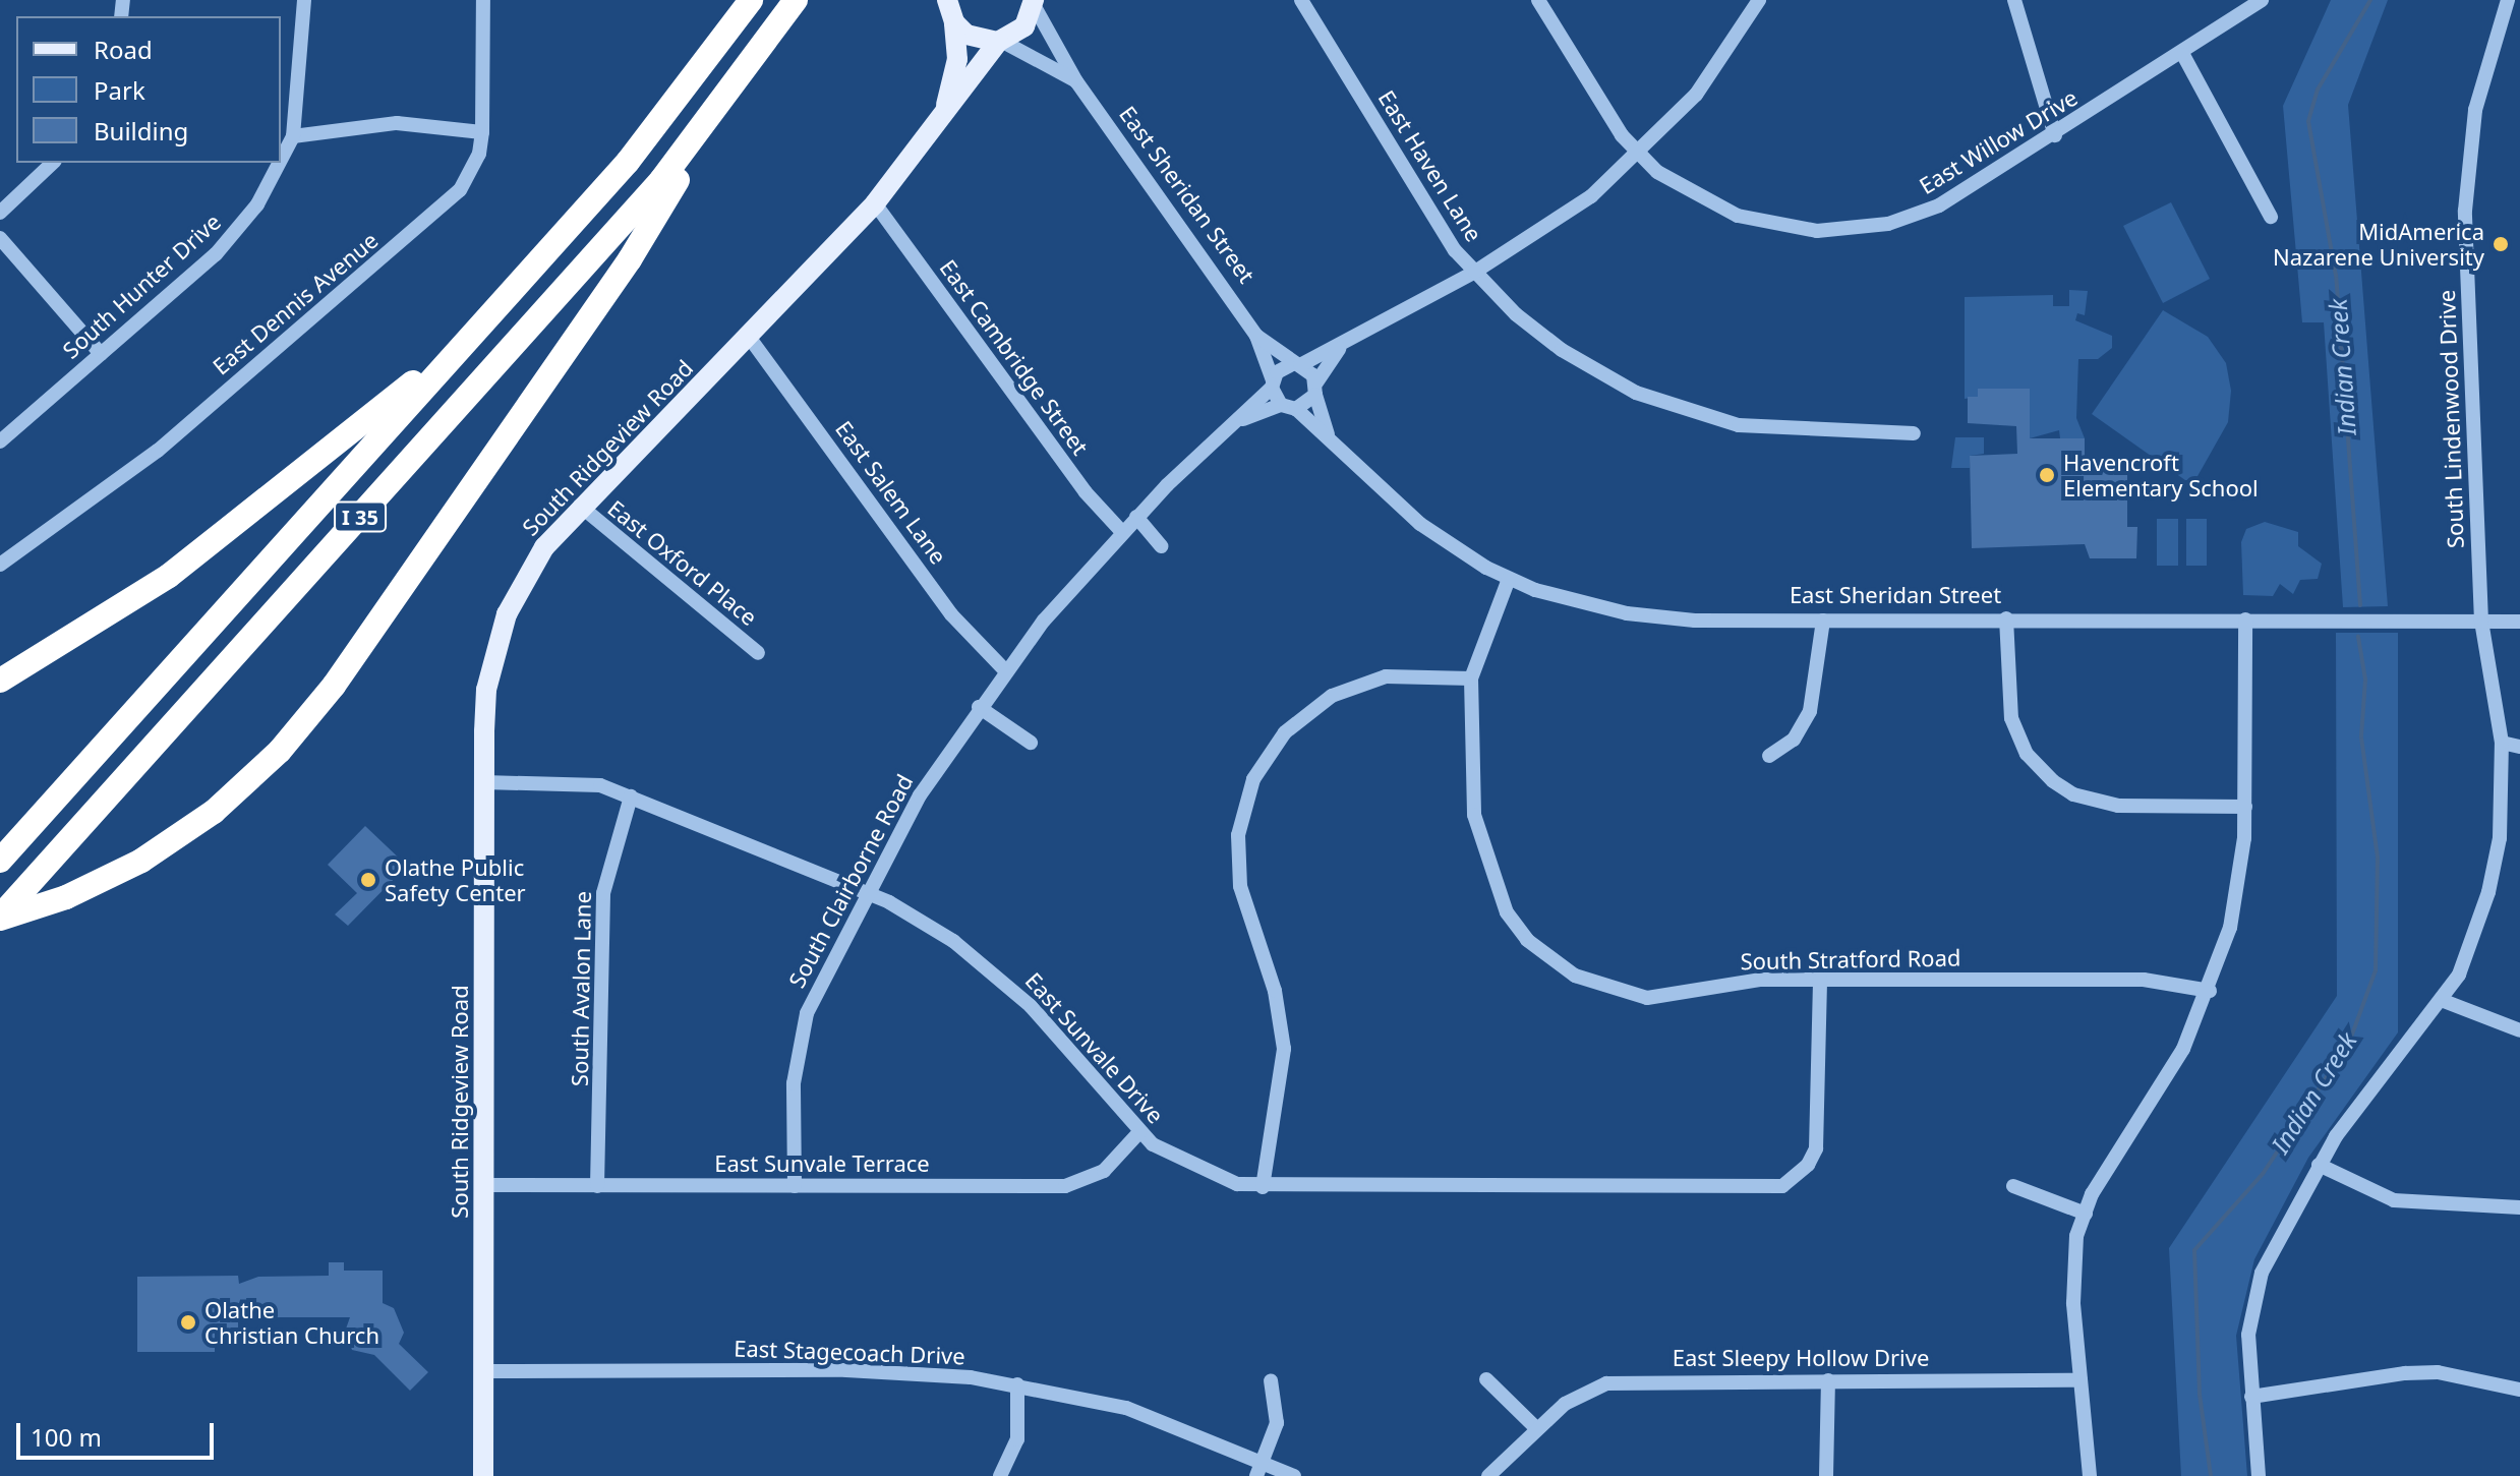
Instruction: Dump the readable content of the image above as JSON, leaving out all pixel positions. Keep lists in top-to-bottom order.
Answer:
{
  "streets": {
    "highway": ["I 35"],
    "main road": ["South Ridgeview Road"],
    "street": [
      "East Willow Drive",
      "East Haven Lane",
      "East Sheridan Street",
      "South Hunter Drive",
      "East Dennis Avenue",
      "East Cambridge Street",
      "South Lindenwood Drive",
      "East Salem Lane",
      "East Oxford Place",
      "South Clairborne Road",
      "South Stratford Road",
      "South Avalon Lane",
      "East Sunvale Drive",
      "East Sunvale Terrace",
      "East Stagecoach Drive",
      "East Sleepy Hollow Drive"
    ]
  },
  "crossings": [
    ["East Sheridan Street", "South Lindenwood Drive"],
    ["East Sheridan Street", "South Ridgeview Road"],
    ["East Sheridan Street", "South Clairborne Road"],
    ["East Sheridan Street", "South Stratford Road"],
    ["East Cambridge Street", "South Ridgeview Road"],
    ["East Cambridge Street", "South Clairborne Road"],
    ["South Ridgeview Road", "East Salem Lane"],
    ["South Ridgeview Road", "East Oxford Place"],
    ["South Ridgeview Road", "East Sunvale Drive"],
    ["South Ridgeview Road", "East Sunvale Terrace"],
    ["South Ridgeview Road", "East Stagecoach Drive"],
    ["East Salem Lane", "South Clairborne Road"],
    ["South Clairborne Road", "East Sunvale Drive"],
    ["South Clairborne Road", "East Sunvale Terrace"],
    ["South Stratford Road", "East Sunvale Drive"],
    ["South Avalon Lane", "East Sunvale Drive"],
    ["South Avalon Lane", "East Sunvale Terrace"],
    ["East Sunvale Drive", "East Sunvale Terrace"]
  ],
  "water": ["Indian Creek"],
  "places": [
    "MidAmerica Nazarene University",
    "Havencroft Elementary School",
    "Olathe Public Safety Center",
    "Olathe Christian Church"
  ],
  "legend": ["Road", "Park", "Building"],
  "scale_bar": "100 m"
}
